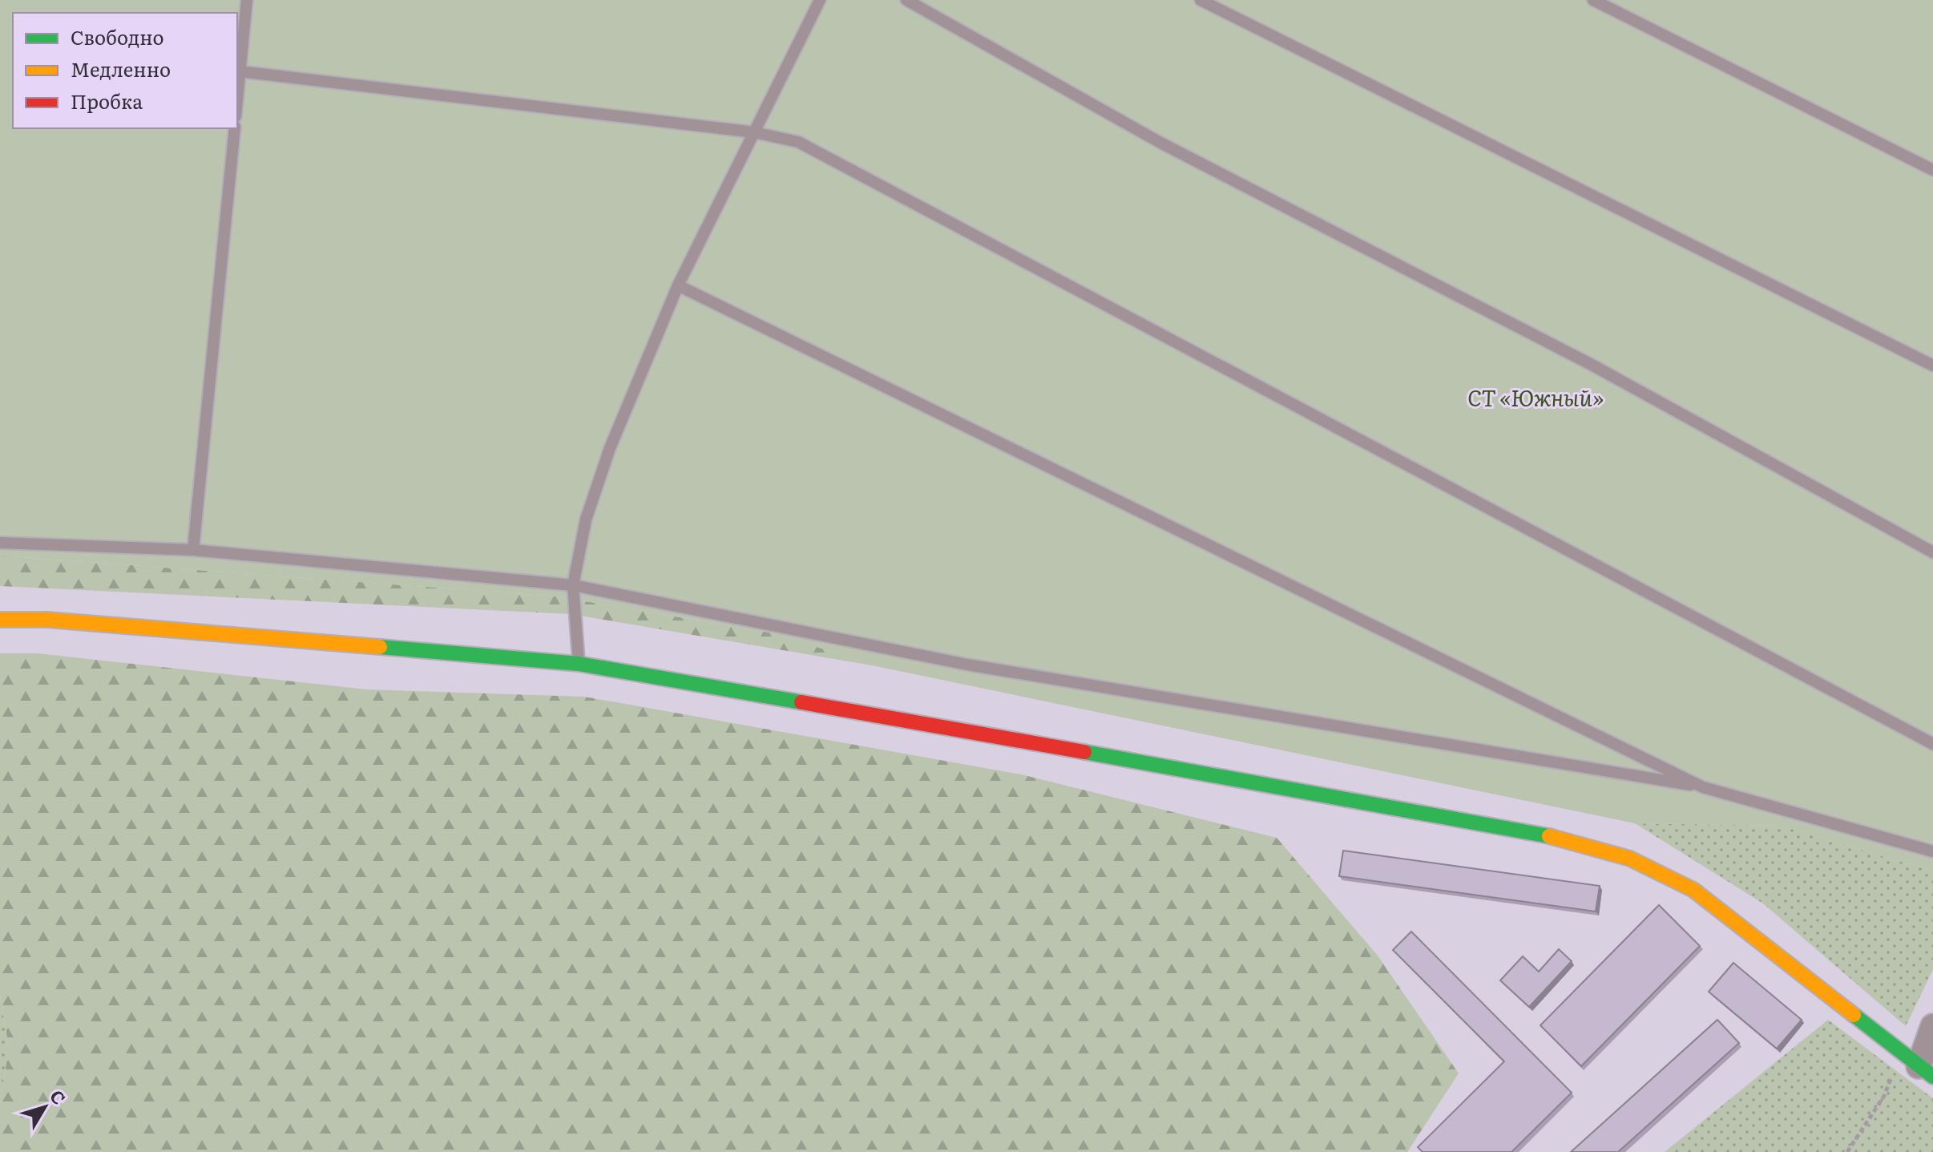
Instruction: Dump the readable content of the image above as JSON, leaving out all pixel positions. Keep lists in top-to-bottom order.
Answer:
{
  "parks": ["СТ «Южный»"],
  "legend": ["Свободно", "Медленно", "Пробка"],
  "north": "top right"
}
